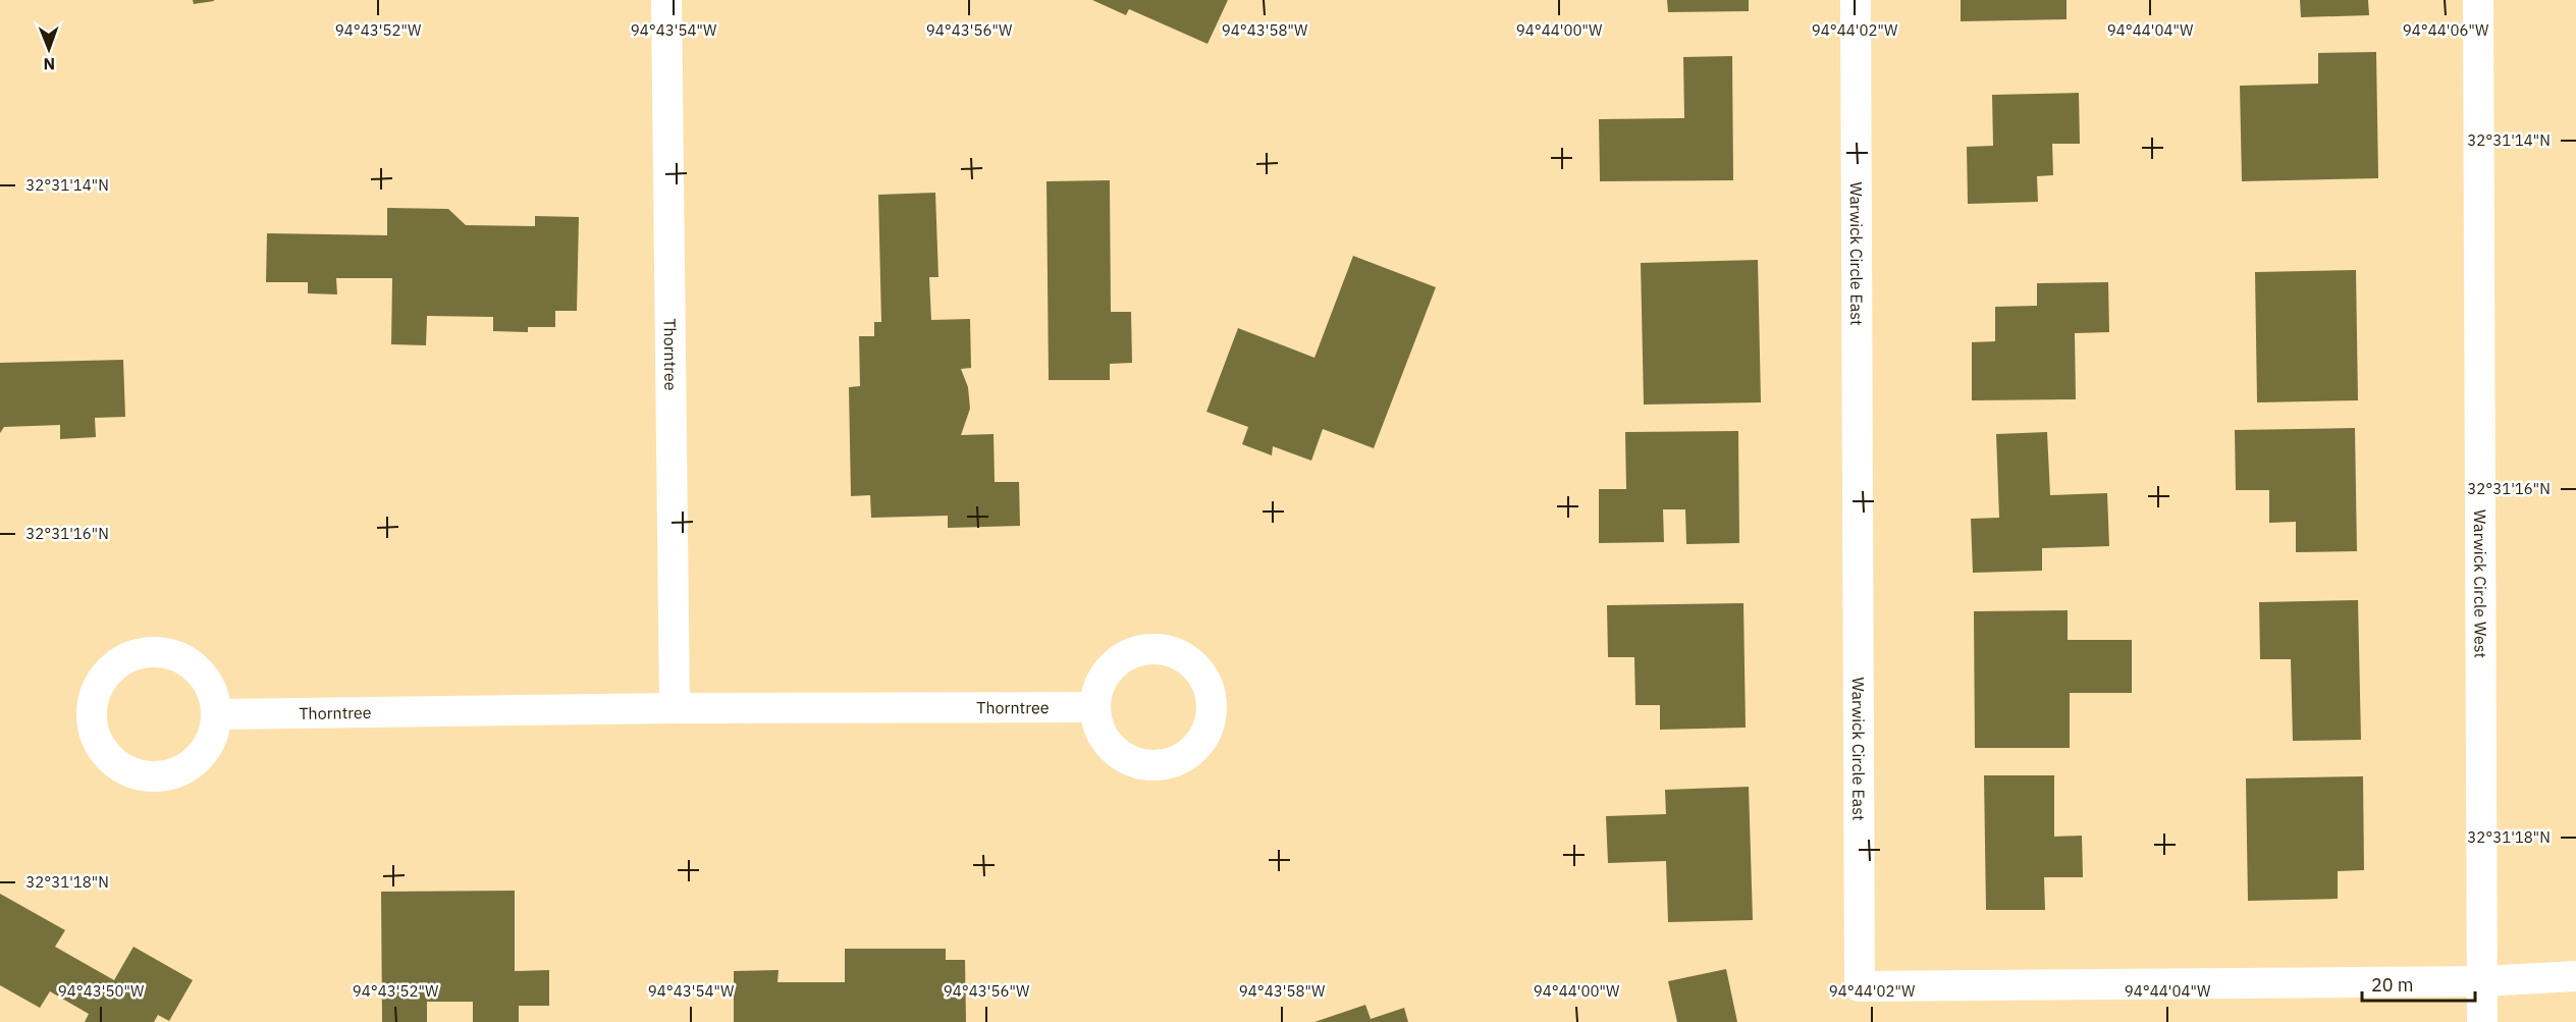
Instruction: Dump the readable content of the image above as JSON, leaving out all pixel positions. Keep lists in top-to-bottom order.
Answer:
{
  "streets": {
    "street": ["Warwick Circle East", "Thorntree", "Warwick Circle West"]
  },
  "crossings": [
    ["Warwick Circle East", "Warwick Circle West"]
  ],
  "scale_bar": "20 m",
  "north": "bottom",
  "coordinates": [
    "94°43'52\"W",
    "94°43'54\"W",
    "94°43'56\"W",
    "94°43'58\"W",
    "94°44'00\"W",
    "94°44'02\"W",
    "94°44'04\"W",
    "94°44'06\"W",
    "32°31'14\"N",
    "32°31'16\"N",
    "32°31'18\"N",
    "94°43'50\"W"
  ]
}
